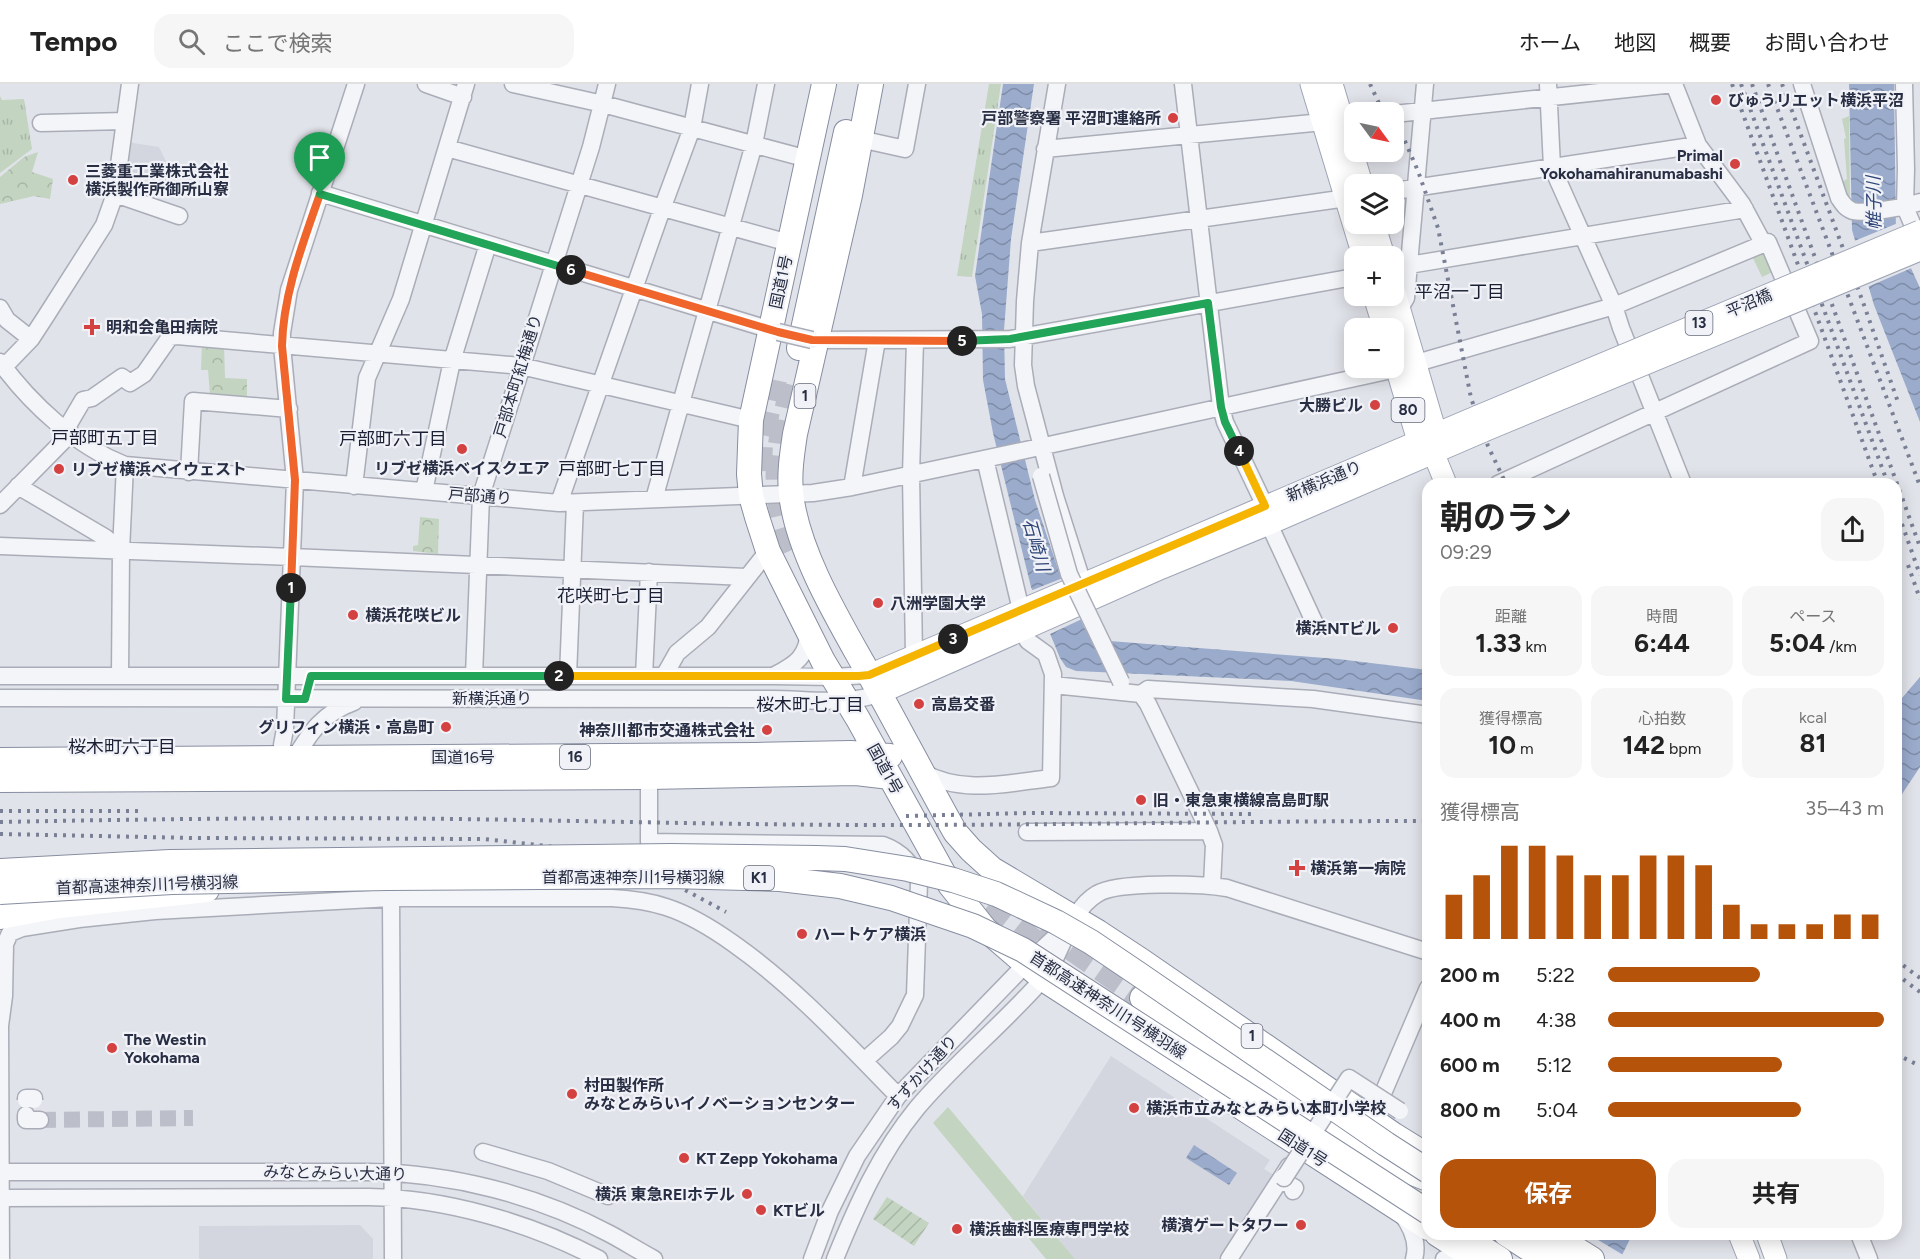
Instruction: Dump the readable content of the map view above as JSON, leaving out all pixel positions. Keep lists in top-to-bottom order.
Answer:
{
  "streets": {
    "highway": [
      "国道1号",
      "1",
      "国道16号",
      "16",
      "首都高速神奈川1号横羽線",
      "K1"
    ],
    "main road": [
      "平沼橋",
      "13",
      "80",
      "新横浜通り"
    ],
    "street": [
      "戸部本町紅梅通り",
      "戸部通り",
      "すずかけ通り",
      "みなとみらい大通り"
    ]
  },
  "crossings": [
    ["国道1号", "新横浜通り"],
    ["国道1号", "戸部通り"],
    ["国道1号", "国道16号"],
    ["国道1号", "すずかけ通り"],
    ["平沼橋", "新横浜通り"],
    ["13", "新横浜通り"],
    ["戸部本町紅梅通り", "新横浜通り"],
    ["戸部本町紅梅通り", "戸部通り"],
    ["80", "新横浜通り"]
  ],
  "districts": [
    "平沼一丁目",
    "戸部町五丁目",
    "戸部町六丁目",
    "戸部町七丁目",
    "花咲町七丁目",
    "桜木町七丁目",
    "桜木町六丁目"
  ],
  "water": ["帷子川", "石崎川"],
  "places": {
    "other": [
      "びゅうリエット横浜平沼",
      "戸部警察署 平沼町連絡所",
      "Primal Yokohamahiranumabashi",
      "三菱重工業株式会社 横浜製作所御所山寮",
      "大勝ビル",
      "リブゼ横浜ベイスクエア",
      "リブゼ横浜ベイウェスト",
      "八洲学園大学",
      "横浜花咲ビル",
      "横浜NTビル",
      "高島交番",
      "グリフィン横浜・高島町",
      "神奈川都市交通株式会社",
      "旧・東急東横線高島町駅",
      "ハートケア横浜",
      "The Westin Yokohama",
      "村田製作所 みなとみらいイノベーションセンター",
      "横浜市立みなとみらい本町小学校",
      "KT Zepp Yokohama",
      "横浜 東急REIホテル",
      "KTビル",
      "横濱ゲートタワー",
      "横浜歯科医療専門学校"
    ],
    "health": ["明和会亀田病院", "横浜第一病院"]
  },
  "north": "bottom right",
  "page": {
    "header": "Tempo",
    "search": "ここで検索",
    "nav": [
      "ホーム",
      "地図",
      "概要",
      "お問い合わせ"
    ],
    "map_buttons": ["+", "−"],
    "pins": [
      "6",
      "5",
      "4",
      "1",
      "3",
      "2"
    ],
    "heading": ["朝のラン", "09:29"],
    "stats": [
      ["距離", "1.33 km"],
      ["時間", "6:44"],
      ["ペース", "5:04 /km"],
      ["獲得標高", "10 m"],
      ["心拍数", "142 bpm"],
      ["kcal", "81"]
    ],
    "chart": ["獲得標高", "35–43 m"],
    "list": [
      {
        "name": "200 m",
        "note": "5:22"
      },
      {
        "name": "400 m",
        "note": "4:38"
      },
      {
        "name": "600 m",
        "note": "5:12"
      },
      {
        "name": "800 m",
        "note": "5:04"
      }
    ],
    "buttons": ["保存", "共有"]
  }
}
